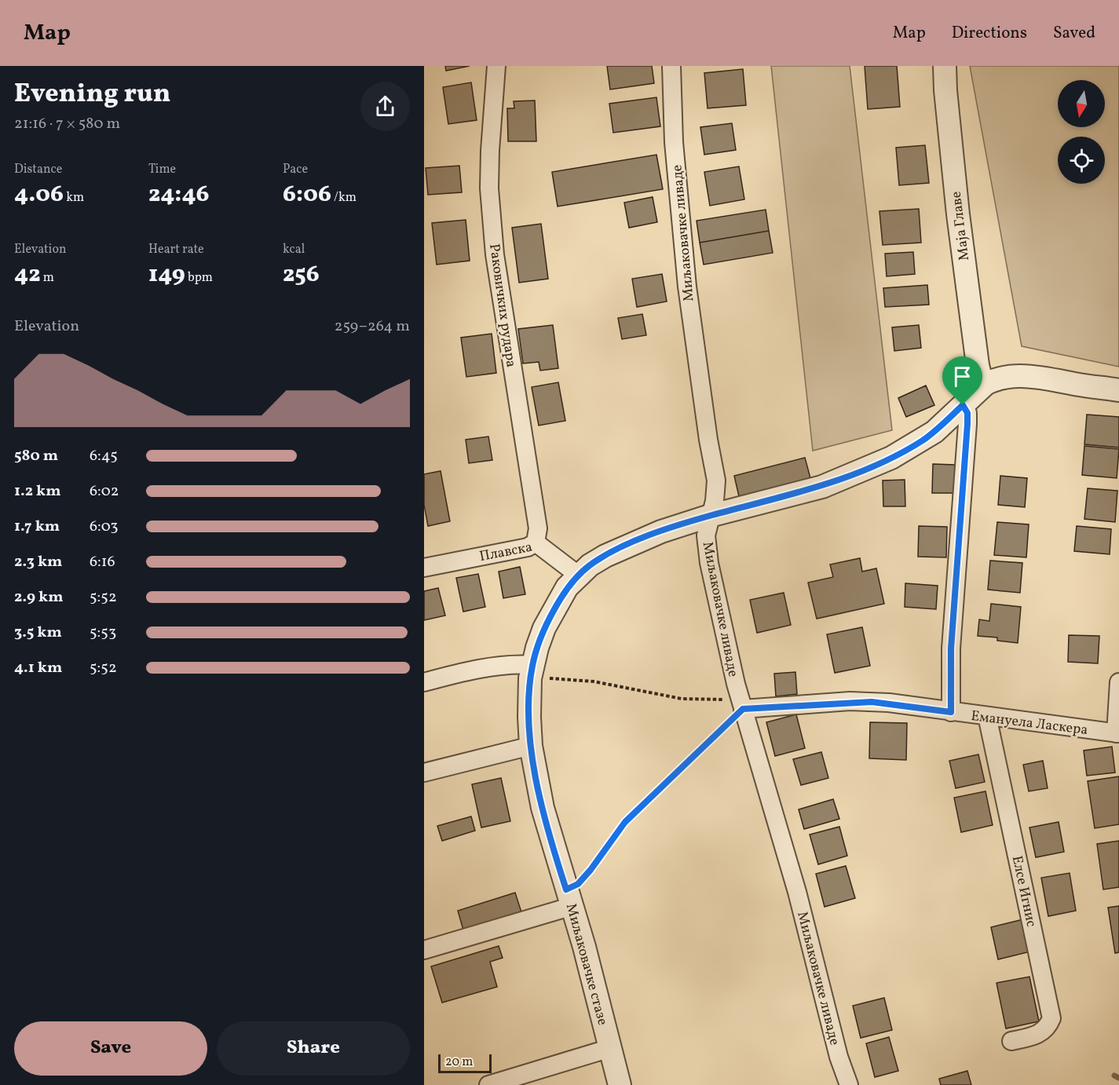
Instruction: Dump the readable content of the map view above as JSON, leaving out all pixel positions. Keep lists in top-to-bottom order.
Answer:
{
  "streets": {
    "street": [
      "Маја Главе",
      "Миљаковачке ливаде",
      "Раковичких рудара",
      "Плавска",
      "Емануела Ласкера",
      "Елсе Игнис",
      "Миљаковачке стазе"
    ]
  },
  "crossings": [
    ["Маја Главе", "Миљаковачке стазе"],
    ["Миљаковачке ливаде", "Емануела Ласкера"],
    ["Миљаковачке ливаде", "Миљаковачке стазе"],
    ["Раковичких рудара", "Плавска"],
    ["Плавска", "Миљаковачке стазе"],
    ["Емануела Ласкера", "Елсе Игнис"]
  ],
  "scale_bar": "20 m",
  "north": "bottom",
  "page": {
    "header": "Map",
    "nav": ["Map", "Directions", "Saved"],
    "heading": ["Evening run", "21:16 · 7 × 580 m"],
    "stats": [
      ["Distance", "4.06 km"],
      ["Time", "24:46"],
      ["Pace", "6:06 /km"],
      ["Elevation", "42 m"],
      ["Heart rate", "149 bpm"],
      ["kcal", "256"]
    ],
    "chart": ["Elevation", "259–264 m"],
    "list": [
      {
        "name": "580 m",
        "note": "6:45"
      },
      {
        "name": "1.2 km",
        "note": "6:02"
      },
      {
        "name": "1.7 km",
        "note": "6:03"
      },
      {
        "name": "2.3 km",
        "note": "6:16"
      },
      {
        "name": "2.9 km",
        "note": "5:52"
      },
      {
        "name": "3.5 km",
        "note": "5:53"
      },
      {
        "name": "4.1 km",
        "note": "5:52"
      }
    ],
    "buttons": ["Save", "Share"],
    "scale": "20 m"
  }
}
